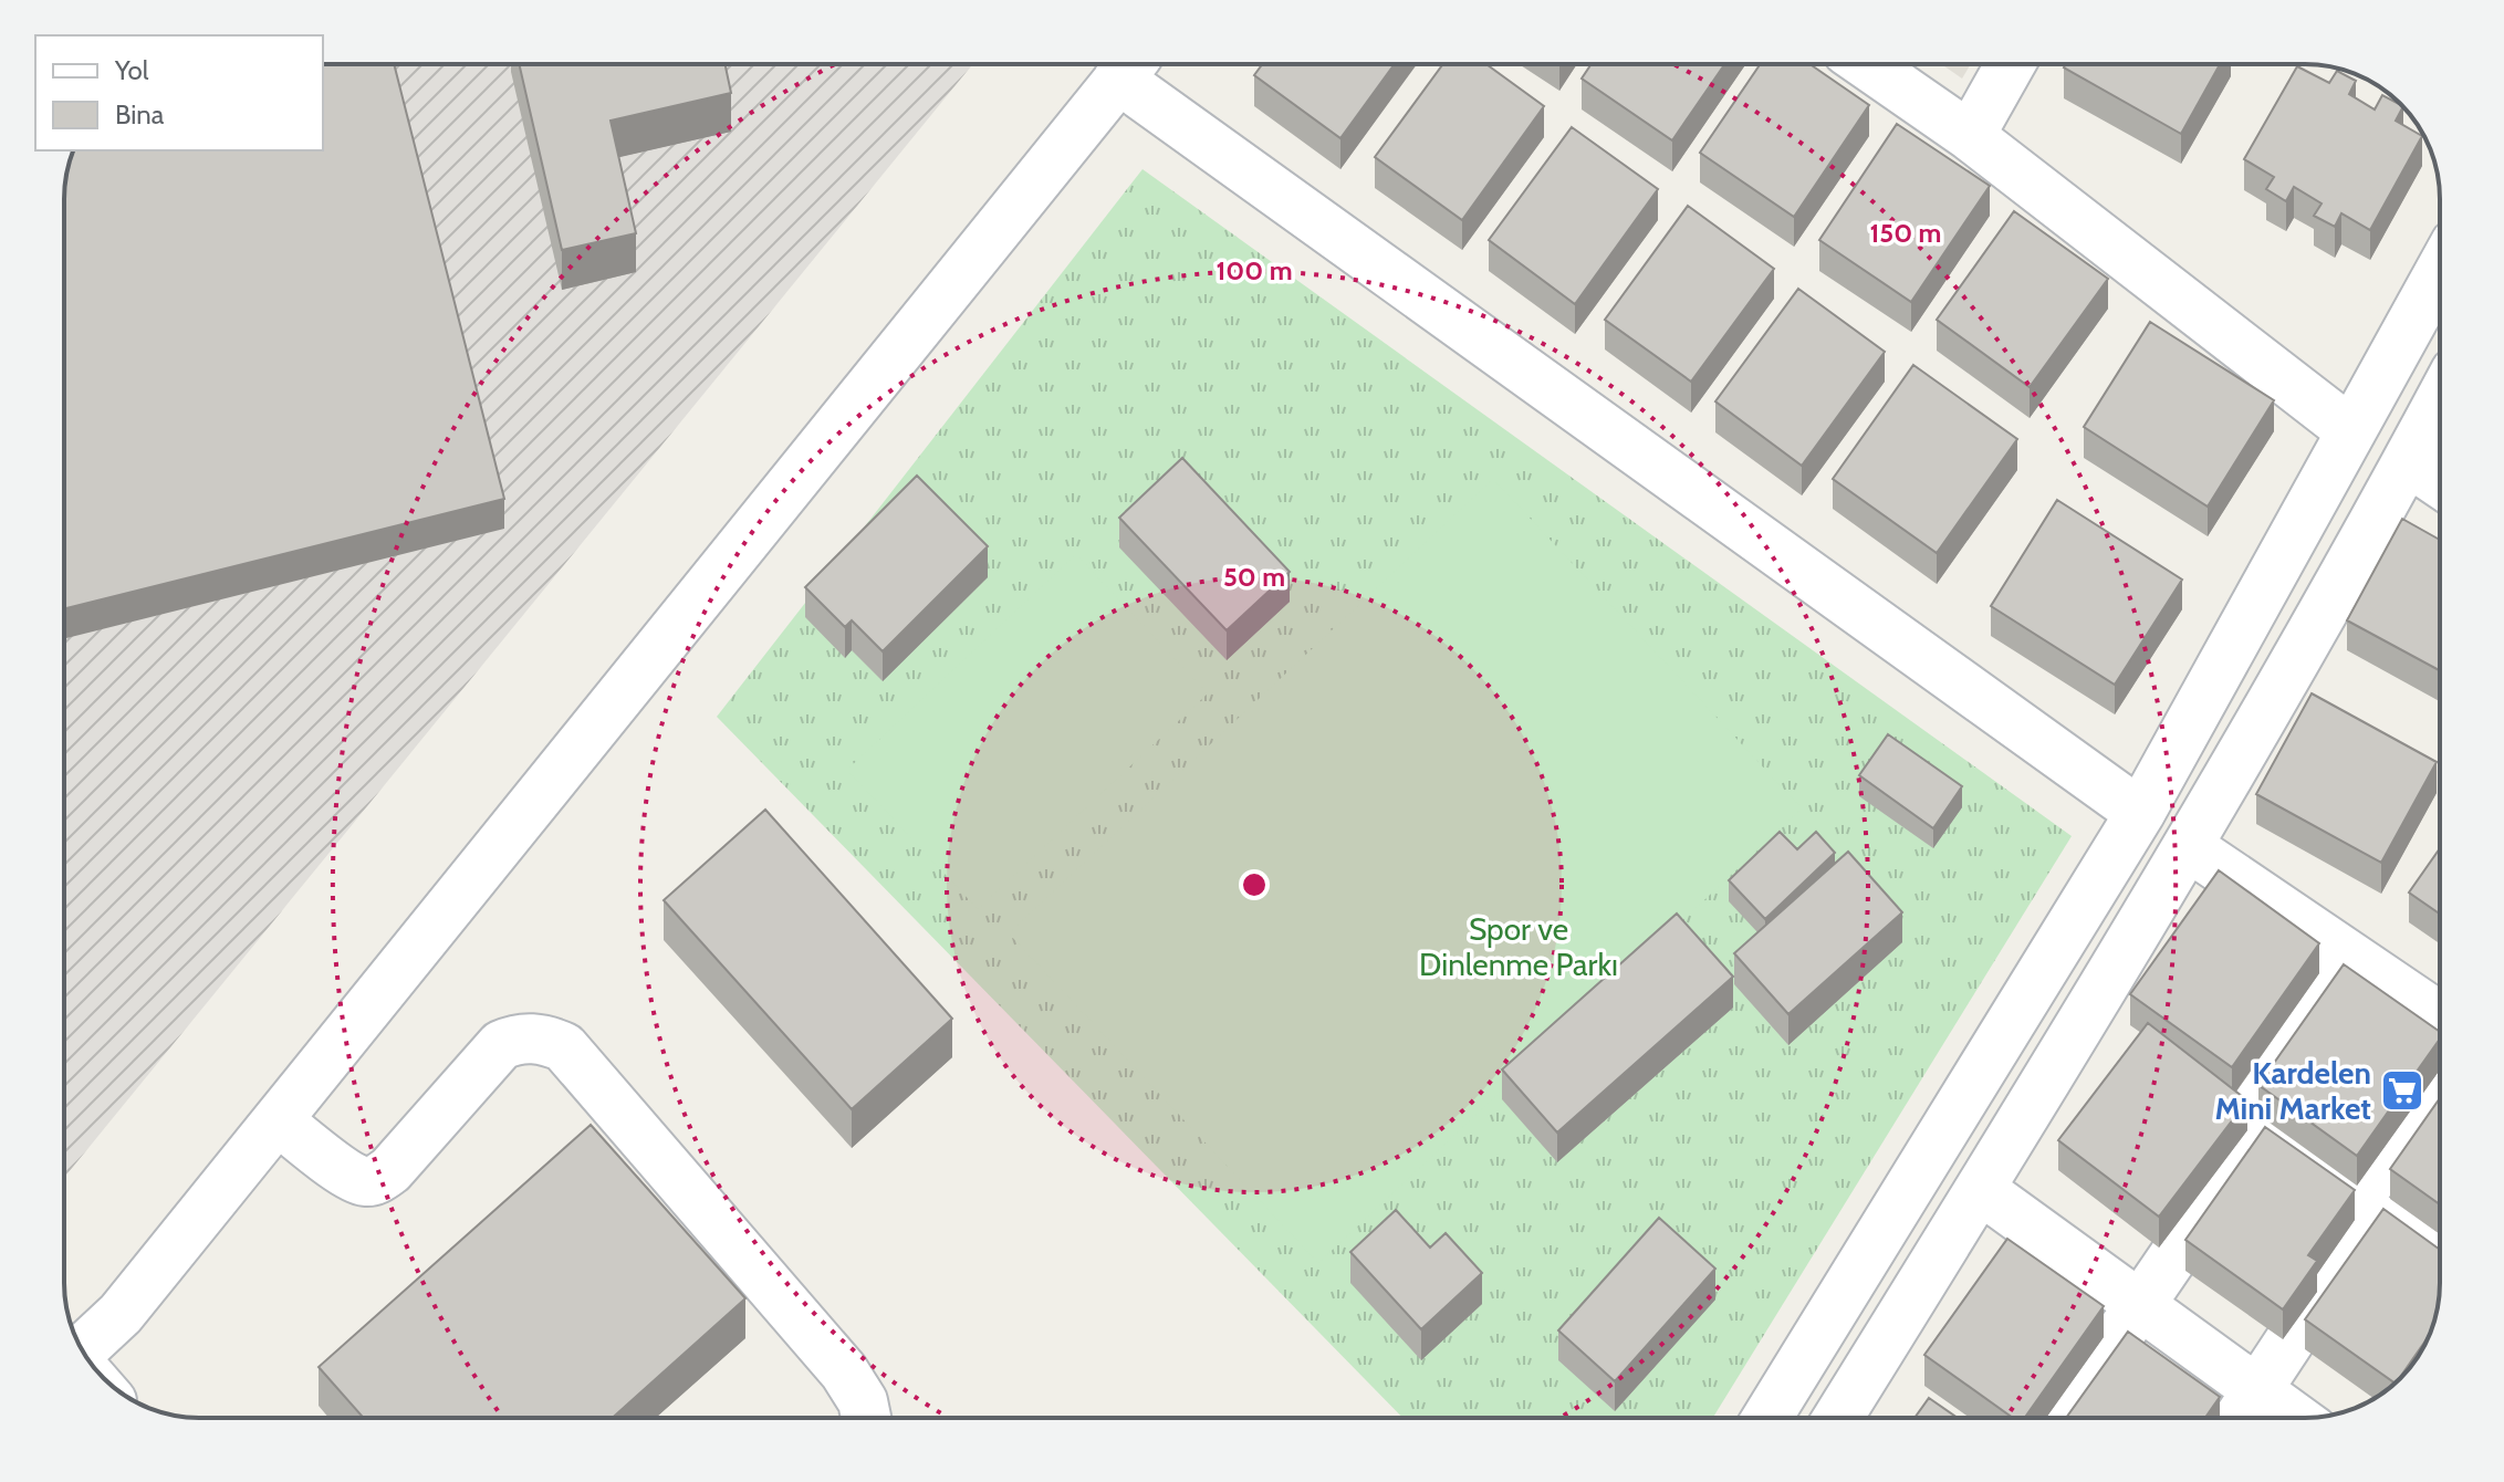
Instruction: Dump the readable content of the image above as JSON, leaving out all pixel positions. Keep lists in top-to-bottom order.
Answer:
{
  "parks": ["Spor ve Dinlenme Parkı"],
  "places": {
    "supermarket": ["Kardelen Mini Market"]
  },
  "legend": ["Yol", "Bina"],
  "rings": ["150 m", "100 m", "50 m"]
}
